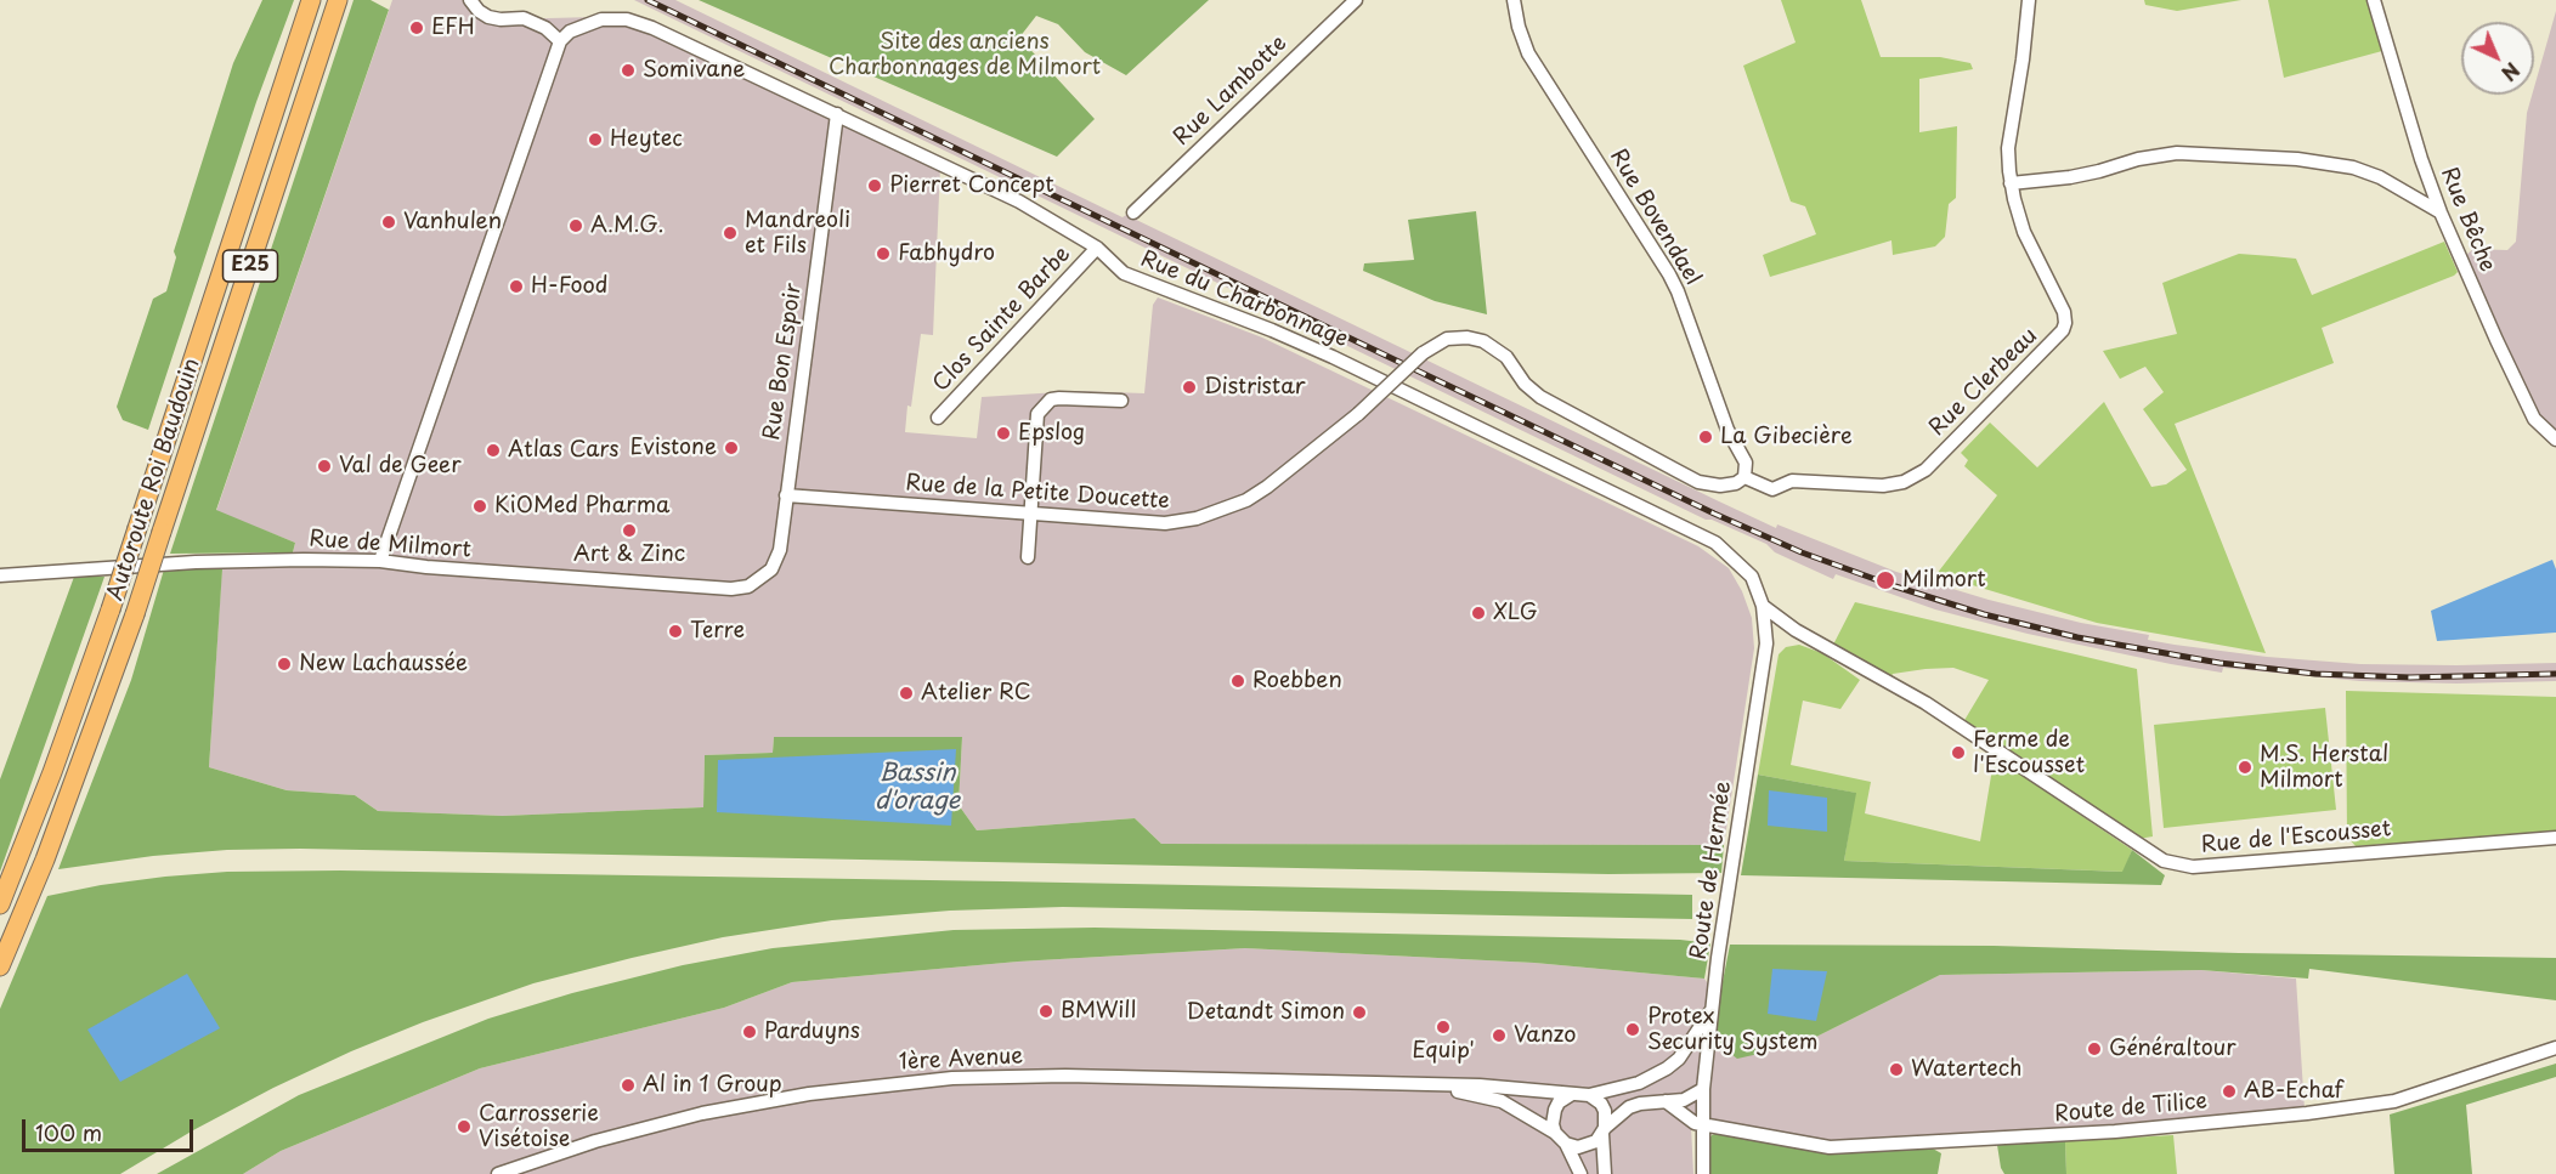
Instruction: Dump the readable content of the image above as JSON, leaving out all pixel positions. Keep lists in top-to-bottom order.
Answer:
{
  "streets": {
    "highway": ["E25", "Autoroute Roi Baudouin"],
    "street": [
      "Rue Lambotte",
      "Rue Bovendael",
      "Rue Bêche",
      "Rue du Charbonnage",
      "Clos Sainte Barbe",
      "Rue Bon Espoir",
      "Rue Clerbeau",
      "Rue de la Petite Doucette",
      "Rue de Milmort",
      "Rue de l'Escousset",
      "Route de Hermée",
      "1ère Avenue",
      "Route de Tilice"
    ]
  },
  "crossings": [
    ["Rue Bovendael", "Rue Clerbeau"],
    ["Rue Bovendael", "Rue de la Petite Doucette"],
    ["Rue du Charbonnage", "Clos Sainte Barbe"],
    ["Rue du Charbonnage", "Rue Bon Espoir"],
    ["Rue du Charbonnage", "Route de Hermée"],
    ["Rue Bon Espoir", "Rue de la Petite Doucette"],
    ["Rue Bon Espoir", "Rue de Milmort"],
    ["Rue Clerbeau", "Rue de la Petite Doucette"],
    ["Rue de l'Escousset", "Route de Hermée"],
    ["Route de Hermée", "1ère Avenue"],
    ["Route de Hermée", "Route de Tilice"]
  ],
  "water": ["Bassin d'orage"],
  "parks": ["Site des anciens Charbonnages de Milmort"],
  "places": [
    "EFH",
    "Somivane",
    "Heytec",
    "Pierret Concept",
    "Vanhulen",
    "A.M.G.",
    "Mandreoli et Fils",
    "Fabhydro",
    "H-Food",
    "Distristar",
    "Epslog",
    "La Gibecière",
    "Evistone",
    "Atlas Cars",
    "Val de Geer",
    "KiOMed Pharma",
    "Art & Zinc",
    "Milmort",
    "XLG",
    "Terre",
    "New Lachaussée",
    "Roebben",
    "Atelier RC",
    "Ferme de l'Escousset",
    "M.S. Herstal Milmort",
    "BMWill",
    "Detandt Simon",
    "Equip'",
    "Protex Security System",
    "Parduyns",
    "Vanzo",
    "Généraltour",
    "Watertech",
    "Al in 1 Group",
    "AB-Echaf",
    "Carrosserie Visétoise"
  ],
  "scale_bar": "100 m",
  "north": "bottom right"
}
